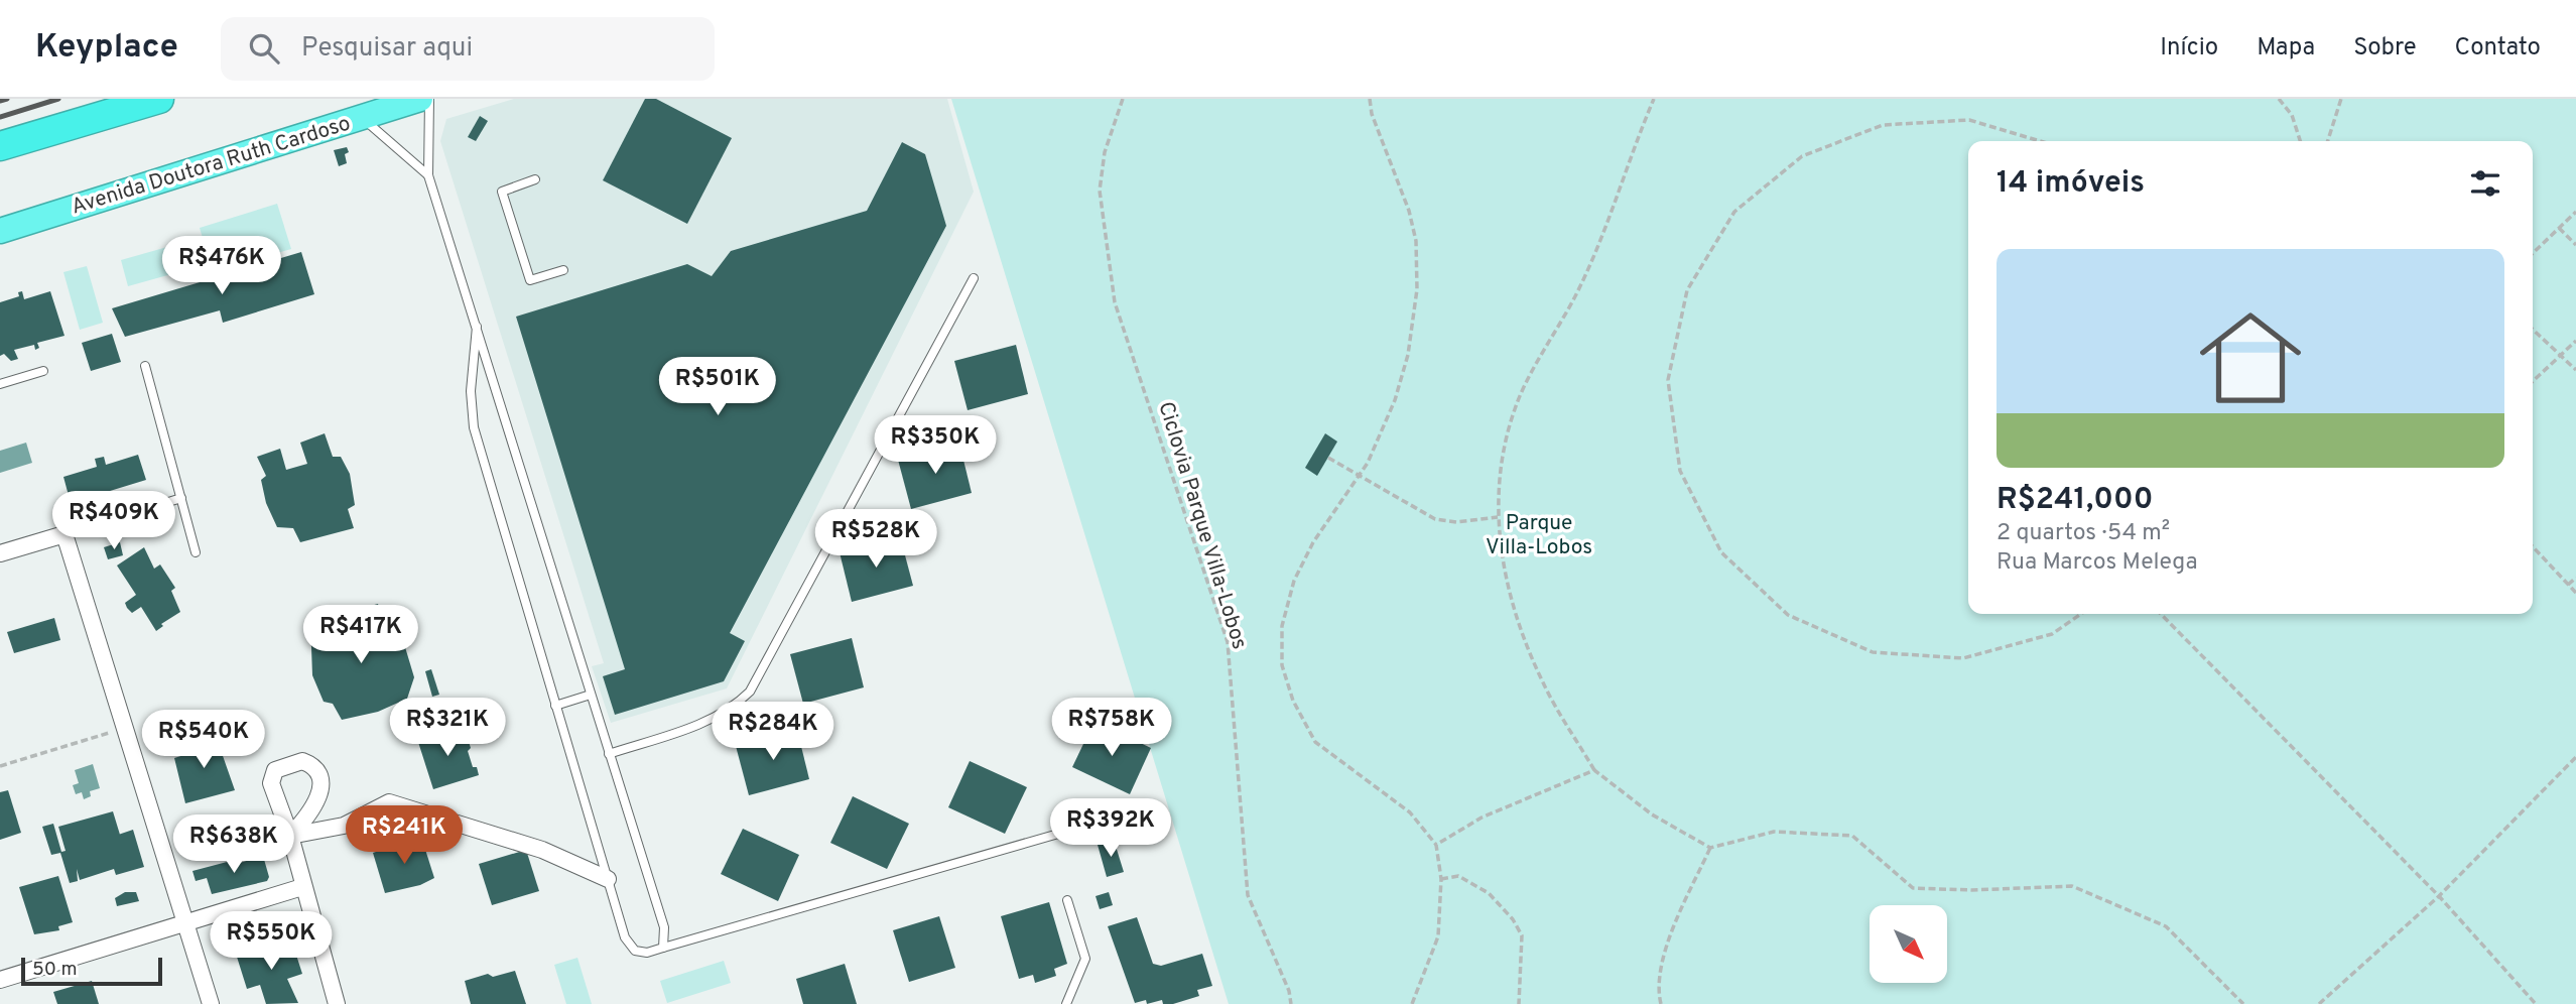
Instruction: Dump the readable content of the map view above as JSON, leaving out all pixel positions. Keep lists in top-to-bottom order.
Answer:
{
  "streets": {
    "highway": ["Avenida Doutora Ruth Cardoso"],
    "path": ["Ciclovia Parque Villa-Lobos"]
  },
  "parks": ["Parque Villa-Lobos"],
  "scale_bar": "50 m",
  "north": "bottom right",
  "page": {
    "header": "Keyplace",
    "search": "Pesquisar aqui",
    "nav": [
      "Início",
      "Mapa",
      "Sobre",
      "Contato"
    ],
    "heading": "14 imóveis",
    "list": [
      {
        "name": "R$241,000",
        "note": "2 quartos · 54 m² · Rua Marcos Melega"
      }
    ],
    "price": [
      "R$476K",
      "R$501K",
      "R$350K",
      "R$409K",
      "R$528K",
      "R$417K",
      "R$321K",
      "R$758K",
      "R$284K",
      "R$540K",
      "R$392K",
      "R$241K",
      "R$638K",
      "R$550K"
    ],
    "scale": "50 m"
  }
}
